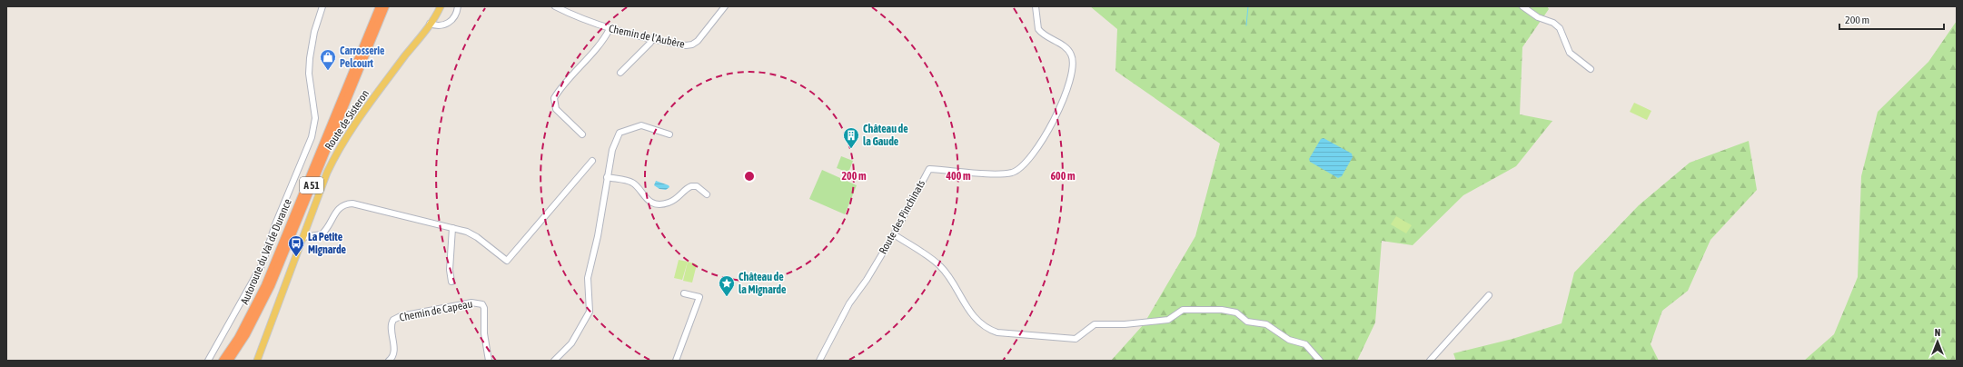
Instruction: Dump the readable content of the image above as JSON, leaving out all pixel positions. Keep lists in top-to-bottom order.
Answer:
{
  "streets": {
    "highway": ["A 51", "Autoroute du Val de Durance"],
    "main road": ["Route de Sisteron"],
    "street": ["Chemin de l'Aubère", "Route des Pinchinats", "Chemin de Capeau"]
  },
  "places": {
    "shop": ["Carrosserie Pelcourt"],
    "building": ["Château de la Gaude"],
    "bus stop": ["La Petite Mignarde"],
    "place": ["Château de la Mignarde"]
  },
  "scale_bar": "200 m",
  "north": "top",
  "rings": ["200 m", "400 m", "600 m"]
}
